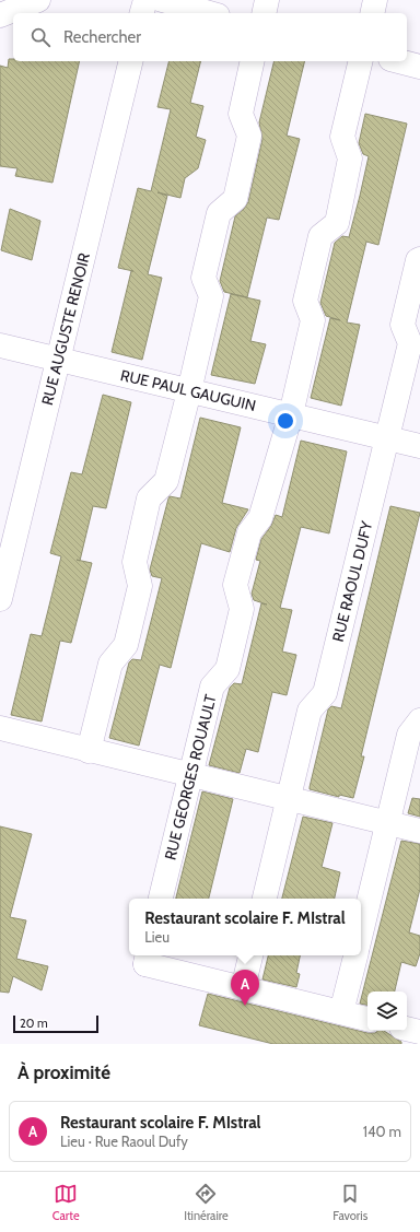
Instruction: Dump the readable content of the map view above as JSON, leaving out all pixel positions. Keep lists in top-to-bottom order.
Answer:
{
  "streets": {
    "street": [
      "RUE AUGUSTE RENOIR",
      "RUE PAUL GAUGUIN",
      "RUE RAOUL DUFY",
      "RUE GEORGES ROUAULT"
    ]
  },
  "crossings": [
    ["RUE AUGUSTE RENOIR", "RUE PAUL GAUGUIN"],
    ["RUE PAUL GAUGUIN", "RUE RAOUL DUFY"],
    ["RUE PAUL GAUGUIN", "RUE GEORGES ROUAULT"]
  ],
  "scale_bar": "20 m",
  "page": {
    "search": "Rechercher",
    "popup": ["Restaurant scolaire F. MIstral", "Lieu"],
    "pins": "A",
    "scale": "20 m",
    "heading": "À proximité",
    "list": [
      {
        "mark": "A",
        "name": "Restaurant scolaire F. MIstral",
        "note": "Lieu · Rue Raoul Dufy",
        "value": "140 m"
      }
    ],
    "nav": ["Carte", "Itinéraire", "Favoris"]
  }
}
